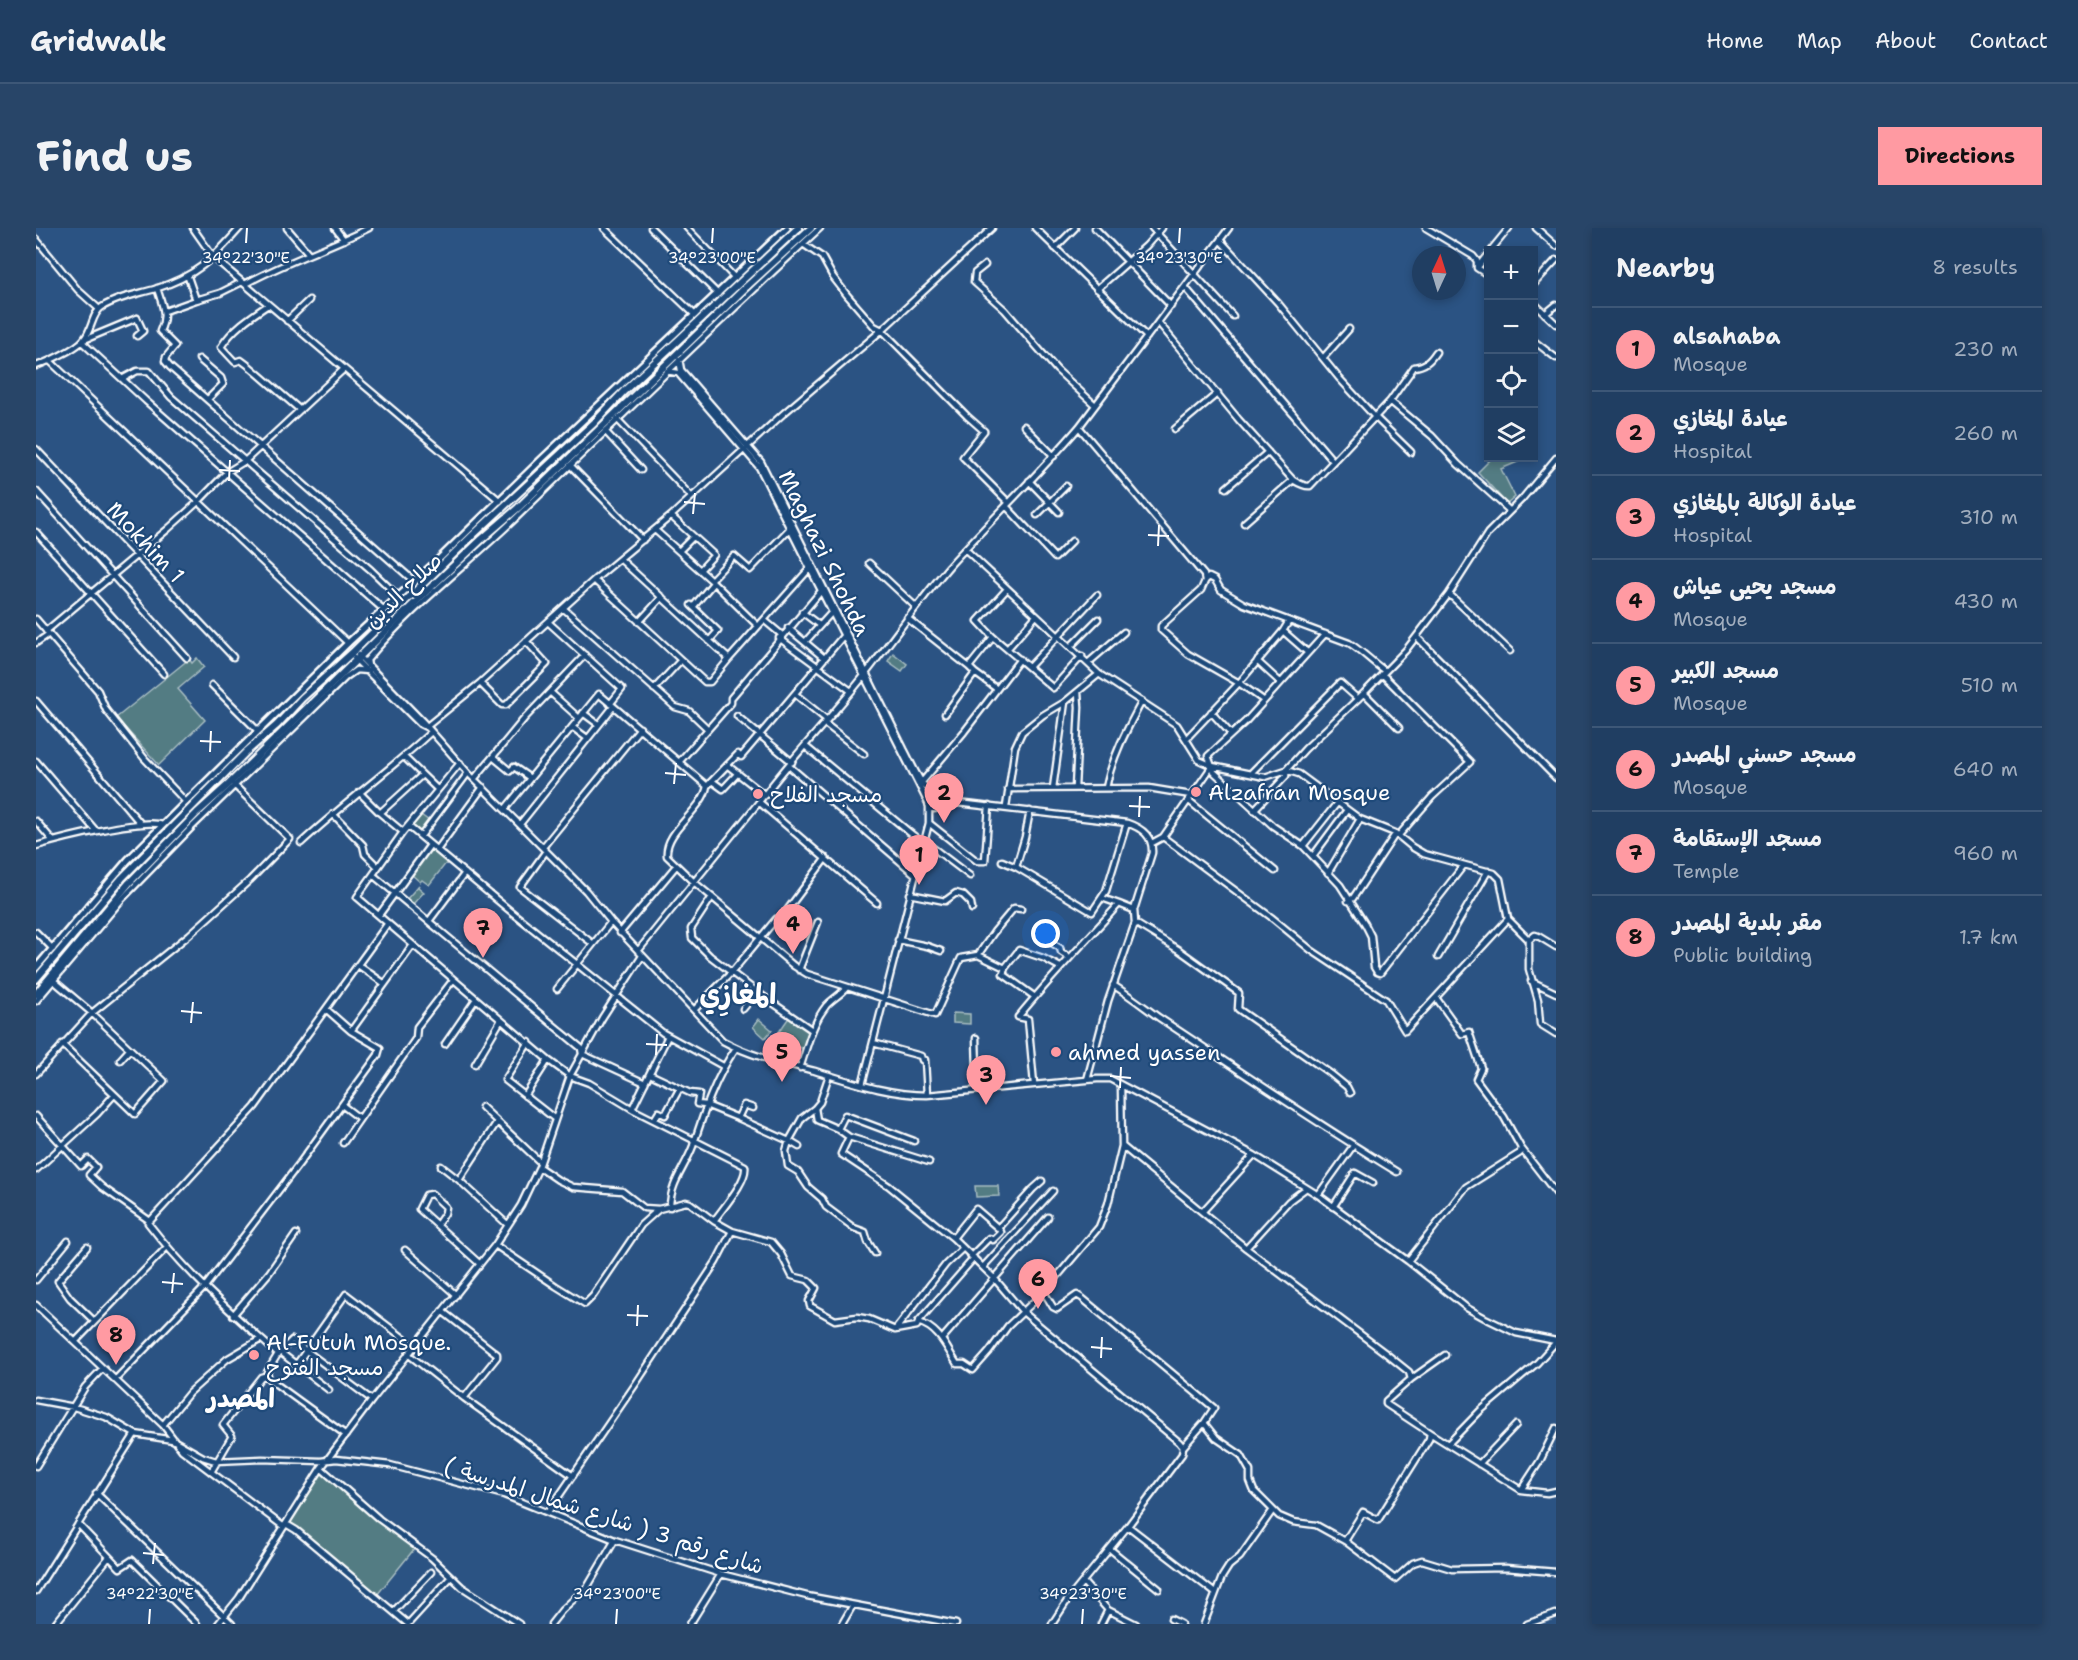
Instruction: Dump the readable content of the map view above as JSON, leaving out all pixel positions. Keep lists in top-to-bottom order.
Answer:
{
  "streets": {
    "highway": ["صلاح الدين"],
    "street": ["Mokhim 1", "Maghazi Shohda", "شارع رقم 3 ( شارع شمال المدرسة )"]
  },
  "crossings": [
    ["Maghazi Shohda", "صلاح الدين"]
  ],
  "districts": ["المغازِي", "المصدر"],
  "places": [
    "Alzafran Mosque",
    "مسجد الفلاح",
    "ahmed yassen",
    "Al-Futuh Mosque. مسجد الفتوح"
  ],
  "north": "top",
  "page": {
    "header": "Gridwalk",
    "nav": [
      "Home",
      "Map",
      "About",
      "Contact"
    ],
    "buttons": "Directions",
    "title": "Find us",
    "heading": ["Nearby", "8 results"],
    "map_buttons": ["+", "−"],
    "list": [
      {
        "mark": "1",
        "name": "alsahaba",
        "note": "Mosque",
        "value": "230 m"
      },
      {
        "mark": "2",
        "name": "عيادة المغازي",
        "note": "Hospital",
        "value": "260 m"
      },
      {
        "mark": "3",
        "name": "عيادة الوكالة بالمغازي",
        "note": "Hospital",
        "value": "310 m"
      },
      {
        "mark": "4",
        "name": "مسجد يحيى عياش",
        "note": "Mosque",
        "value": "430 m"
      },
      {
        "mark": "5",
        "name": "مسجد الكبير",
        "note": "Mosque",
        "value": "510 m"
      },
      {
        "mark": "6",
        "name": "مسجد حسني المصدر",
        "note": "Mosque",
        "value": "640 m"
      },
      {
        "mark": "7",
        "name": "مسجد الإستقامة",
        "note": "Temple",
        "value": "960 m"
      },
      {
        "mark": "8",
        "name": "مقر بلدية المصدر",
        "note": "Public building",
        "value": "1.7 km"
      }
    ],
    "pins": [
      "2",
      "1",
      "4",
      "7",
      "5",
      "3",
      "6",
      "8"
    ]
  },
  "coordinates": ["34°22'30\"E", "34°23'00\"E", "34°23'30\"E"]
}
